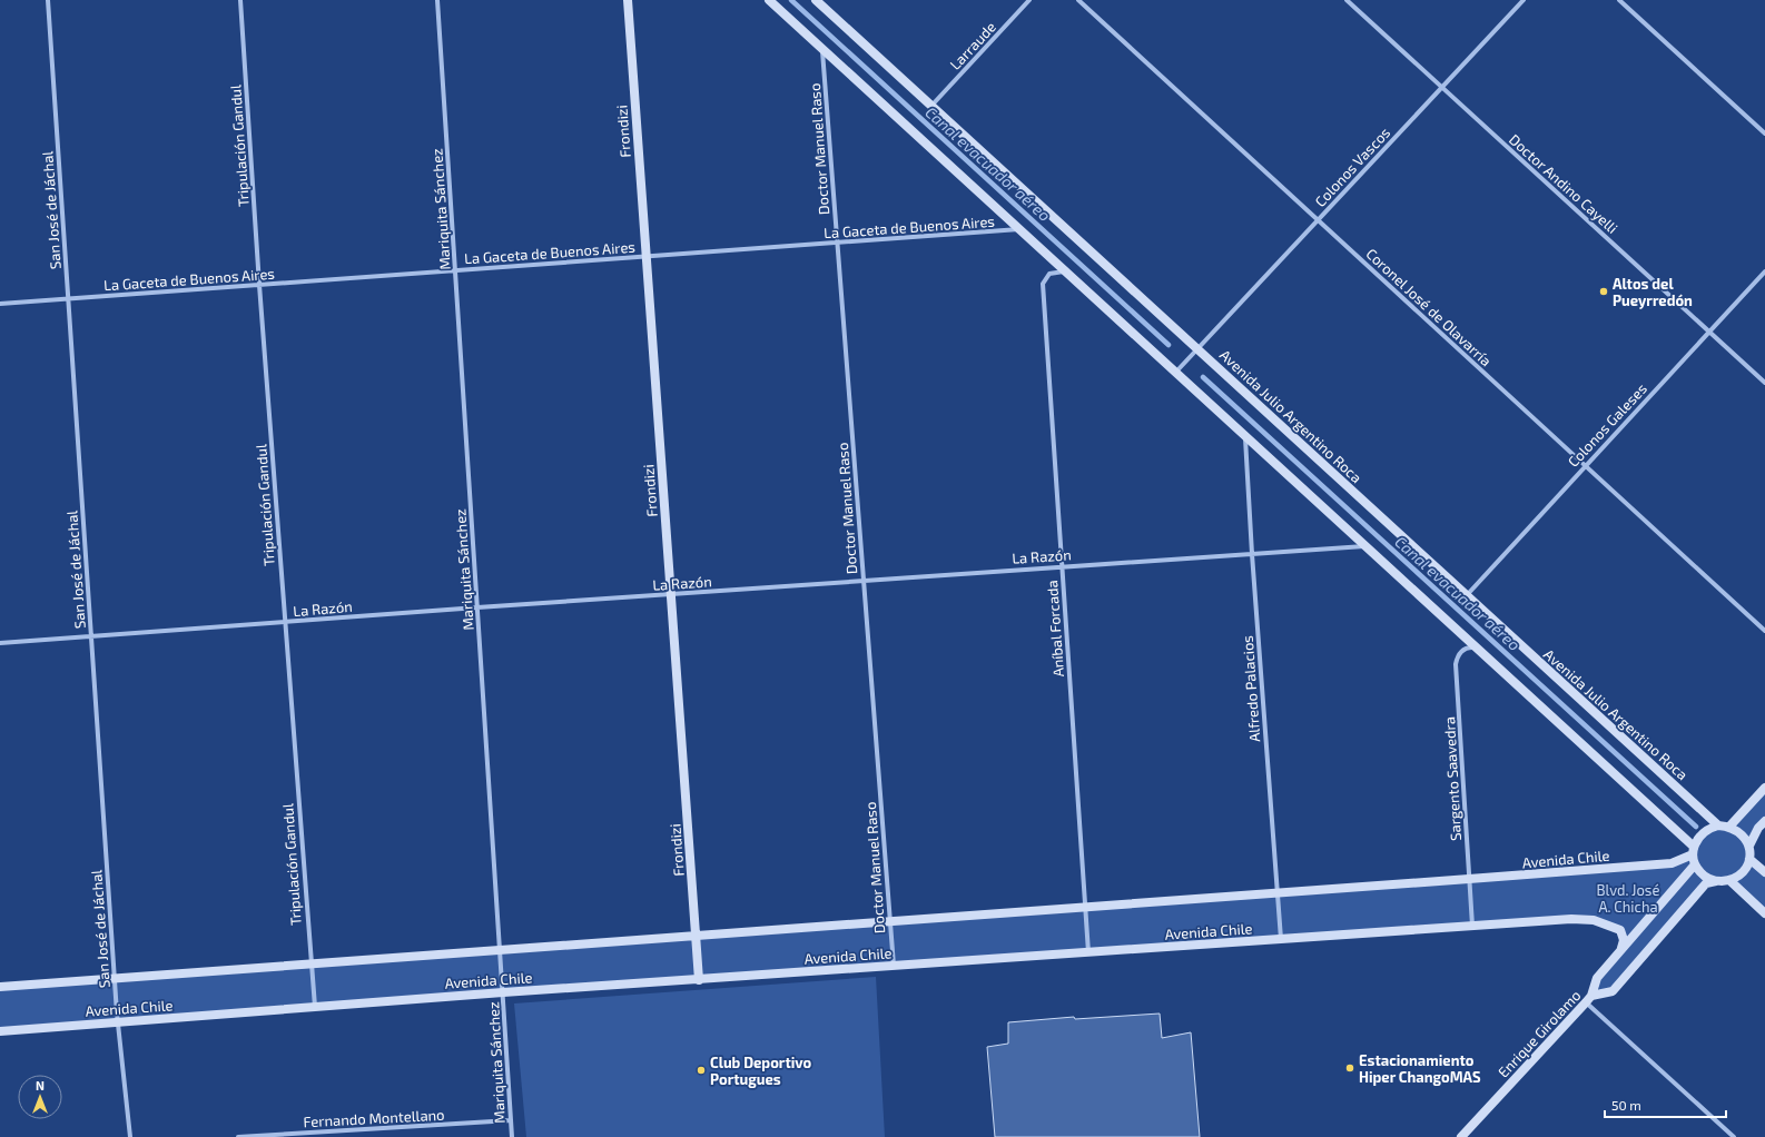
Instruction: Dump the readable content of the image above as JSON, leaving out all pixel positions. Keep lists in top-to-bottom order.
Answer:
{
  "streets": {
    "main road": [
      "Frondizi",
      "Avenida Julio Argentino Roca",
      "Avenida Chile",
      "Enrique Girolamo"
    ],
    "street": [
      "Larraude",
      "Tripulación Gandul",
      "Doctor Manuel Raso",
      "Colonos Vascos",
      "Doctor Andino Cayelli",
      "Mariquita Sánchez",
      "San José de Jáchal",
      "La Gaceta de Buenos Aires",
      "Coronel José de Olavarría",
      "Colonos Galeses",
      "La Razón",
      "Aníbal Forcada",
      "Alfredo Palacios",
      "Sargento Saavedra",
      "Fernando Montellano"
    ]
  },
  "crossings": [
    ["Larraude", "Avenida Julio Argentino Roca"],
    ["Frondizi", "La Gaceta de Buenos Aires"],
    ["Frondizi", "La Razón"],
    ["Frondizi", "Avenida Chile"],
    ["Tripulación Gandul", "La Gaceta de Buenos Aires"],
    ["Tripulación Gandul", "La Razón"],
    ["Tripulación Gandul", "Avenida Chile"],
    ["Doctor Manuel Raso", "La Gaceta de Buenos Aires"],
    ["Doctor Manuel Raso", "La Razón"],
    ["Doctor Manuel Raso", "Avenida Chile"],
    ["Colonos Vascos", "Doctor Andino Cayelli"],
    ["Colonos Vascos", "Coronel José de Olavarría"],
    ["Colonos Vascos", "Avenida Julio Argentino Roca"],
    ["Doctor Andino Cayelli", "Colonos Galeses"],
    ["Mariquita Sánchez", "La Gaceta de Buenos Aires"],
    ["Mariquita Sánchez", "La Razón"],
    ["Mariquita Sánchez", "Avenida Chile"],
    ["Mariquita Sánchez", "Fernando Montellano"],
    ["San José de Jáchal", "La Gaceta de Buenos Aires"],
    ["San José de Jáchal", "La Razón"],
    ["San José de Jáchal", "Avenida Chile"],
    ["Coronel José de Olavarría", "Colonos Galeses"],
    ["Avenida Julio Argentino Roca", "Colonos Galeses"],
    ["Avenida Julio Argentino Roca", "Avenida Chile"],
    ["Avenida Julio Argentino Roca", "Enrique Girolamo"],
    ["La Razón", "Aníbal Forcada"],
    ["La Razón", "Alfredo Palacios"],
    ["Aníbal Forcada", "Avenida Chile"],
    ["Alfredo Palacios", "Avenida Chile"],
    ["Sargento Saavedra", "Avenida Chile"],
    ["Avenida Chile", "Enrique Girolamo"]
  ],
  "water": ["Canal evacuador aéreo"],
  "parks": ["Blvd. José A. Chicha"],
  "places": ["Altos del Pueyrredón", "Estacionamiento Hiper ChangoMAS", "Club Deportivo Portugues"],
  "scale_bar": "50 m",
  "north": "top"
}
